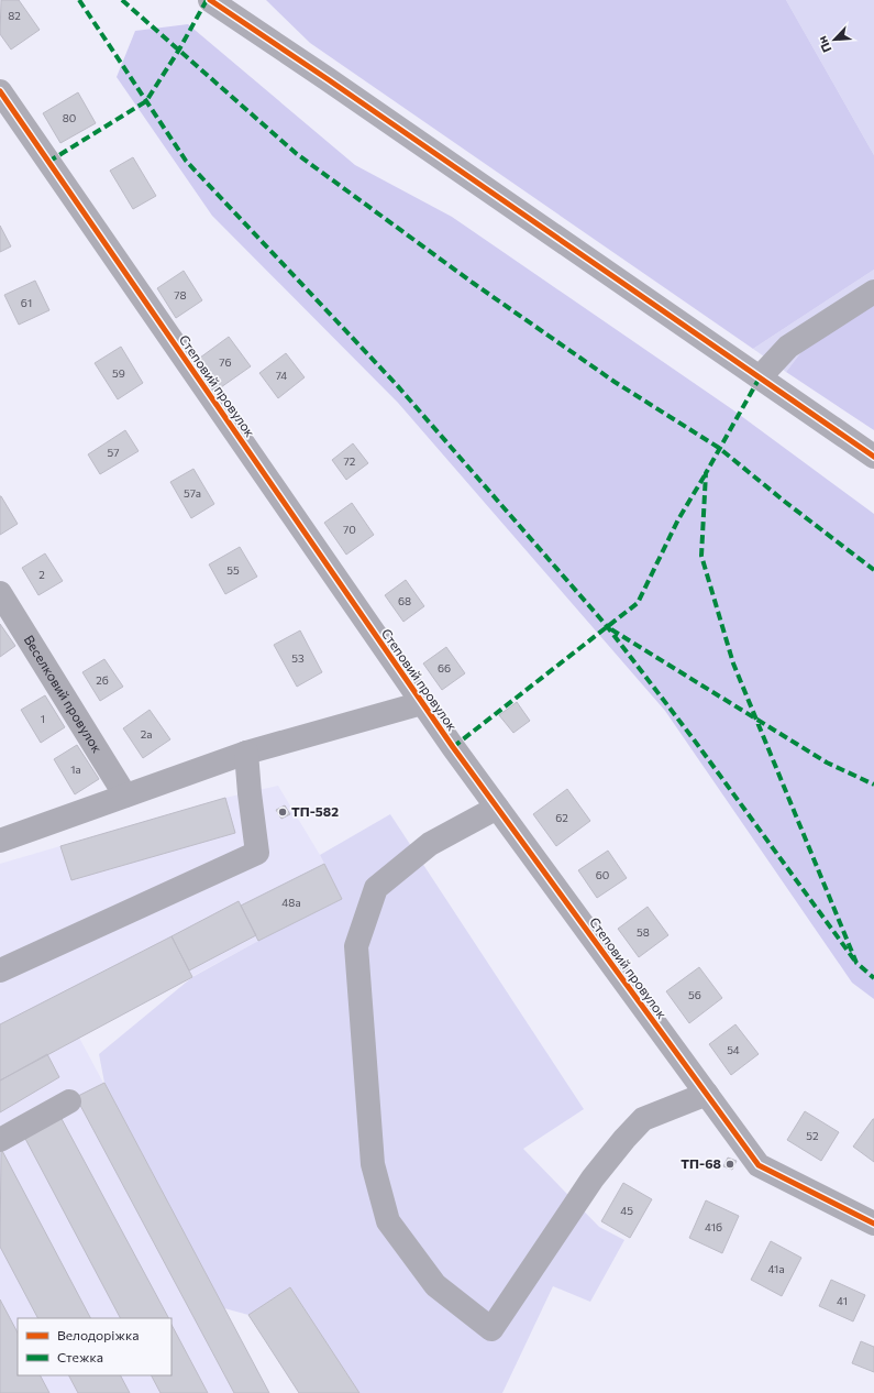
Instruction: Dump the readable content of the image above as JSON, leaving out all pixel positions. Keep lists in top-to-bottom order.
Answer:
{
  "streets": {
    "street": ["Степовий провулок", "Веселковий провулок"]
  },
  "places": ["ТП-582", "ТП-68"],
  "house_numbers": [
    "82",
    "80",
    "78",
    "61",
    "76",
    "59",
    "74",
    "57",
    "72",
    "57а",
    "70",
    "55",
    "2",
    "68",
    "53",
    "66",
    "2б",
    "1",
    "2а",
    "1а",
    "62",
    "60",
    "48а",
    "58",
    "56",
    "54",
    "52",
    "45",
    "41б",
    "41а",
    "41"
  ],
  "legend": ["Велодоріжка", "Стежка"],
  "north": "bottom left"
}
